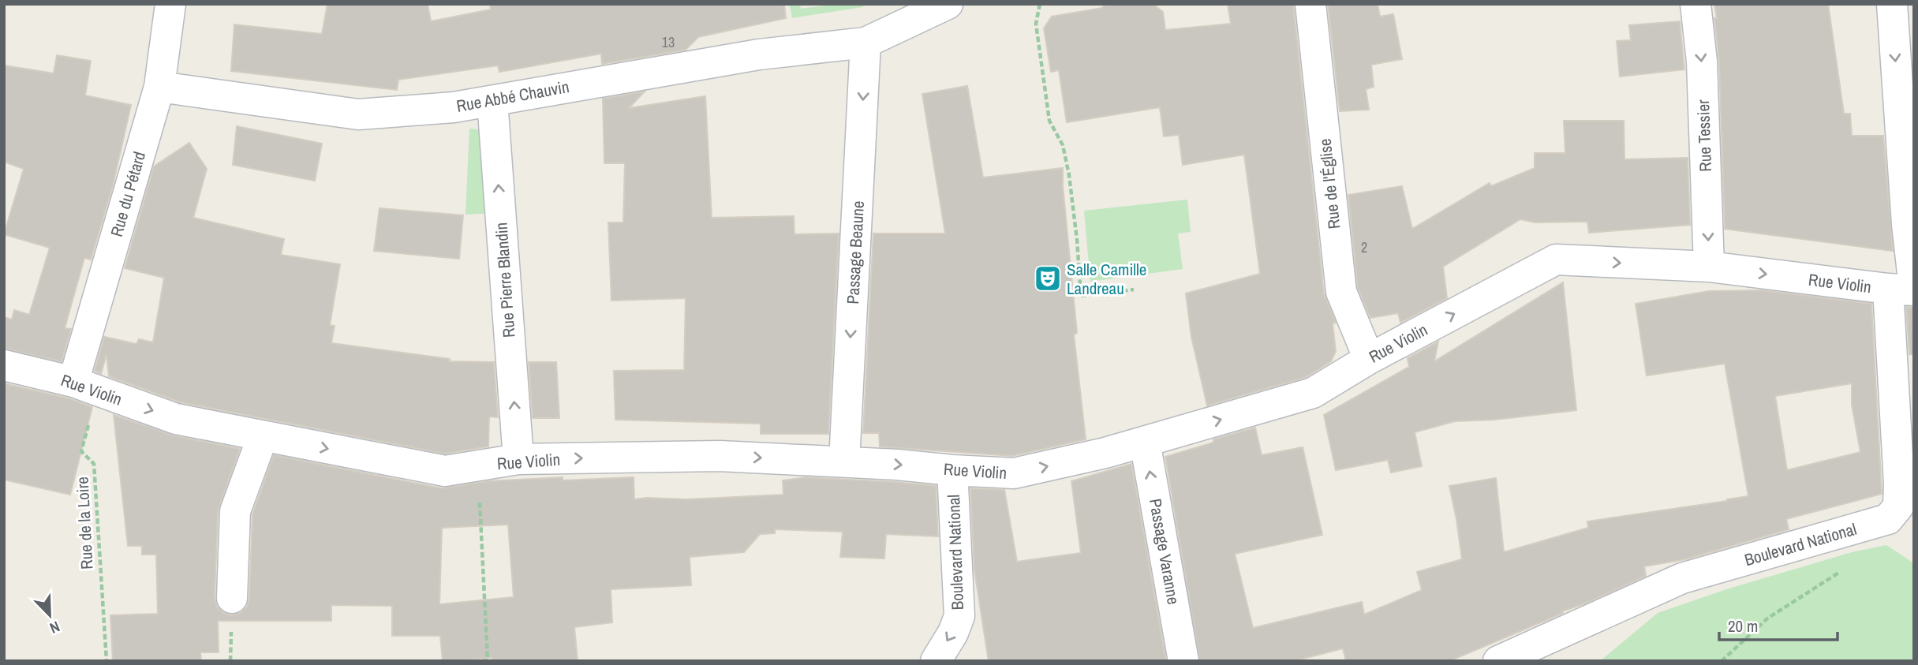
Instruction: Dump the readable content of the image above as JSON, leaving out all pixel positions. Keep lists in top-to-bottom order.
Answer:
{
  "streets": {
    "street": [
      "Rue Abbé Chauvin",
      "Rue Tessier",
      "Rue de l'Église",
      "Rue du Pétard",
      "Passage Beaune",
      "Rue Pierre Blandin",
      "Rue Violin",
      "Boulevard National",
      "Passage Varanne"
    ],
    "path": ["Rue de la Loire"]
  },
  "crossings": [
    ["Rue Abbé Chauvin", "Rue du Pétard"],
    ["Rue Abbé Chauvin", "Passage Beaune"],
    ["Rue Abbé Chauvin", "Rue Pierre Blandin"],
    ["Rue Tessier", "Rue Violin"],
    ["Rue de l'Église", "Rue Violin"],
    ["Rue du Pétard", "Rue Violin"],
    ["Rue du Pétard", "Rue de la Loire"],
    ["Passage Beaune", "Rue Violin"],
    ["Rue Pierre Blandin", "Rue Violin"],
    ["Rue Violin", "Rue de la Loire"],
    ["Rue Violin", "Boulevard National"],
    ["Rue Violin", "Passage Varanne"]
  ],
  "one_way": [
    "Rue Tessier",
    "Passage Beaune",
    "Rue Pierre Blandin",
    "Rue Violin",
    "Boulevard National",
    "Passage Varanne"
  ],
  "places": {
    "theatre": ["Salle Camille Landreau"]
  },
  "house_numbers": ["13", "2"],
  "scale_bar": "20 m",
  "north": "bottom right"
}
